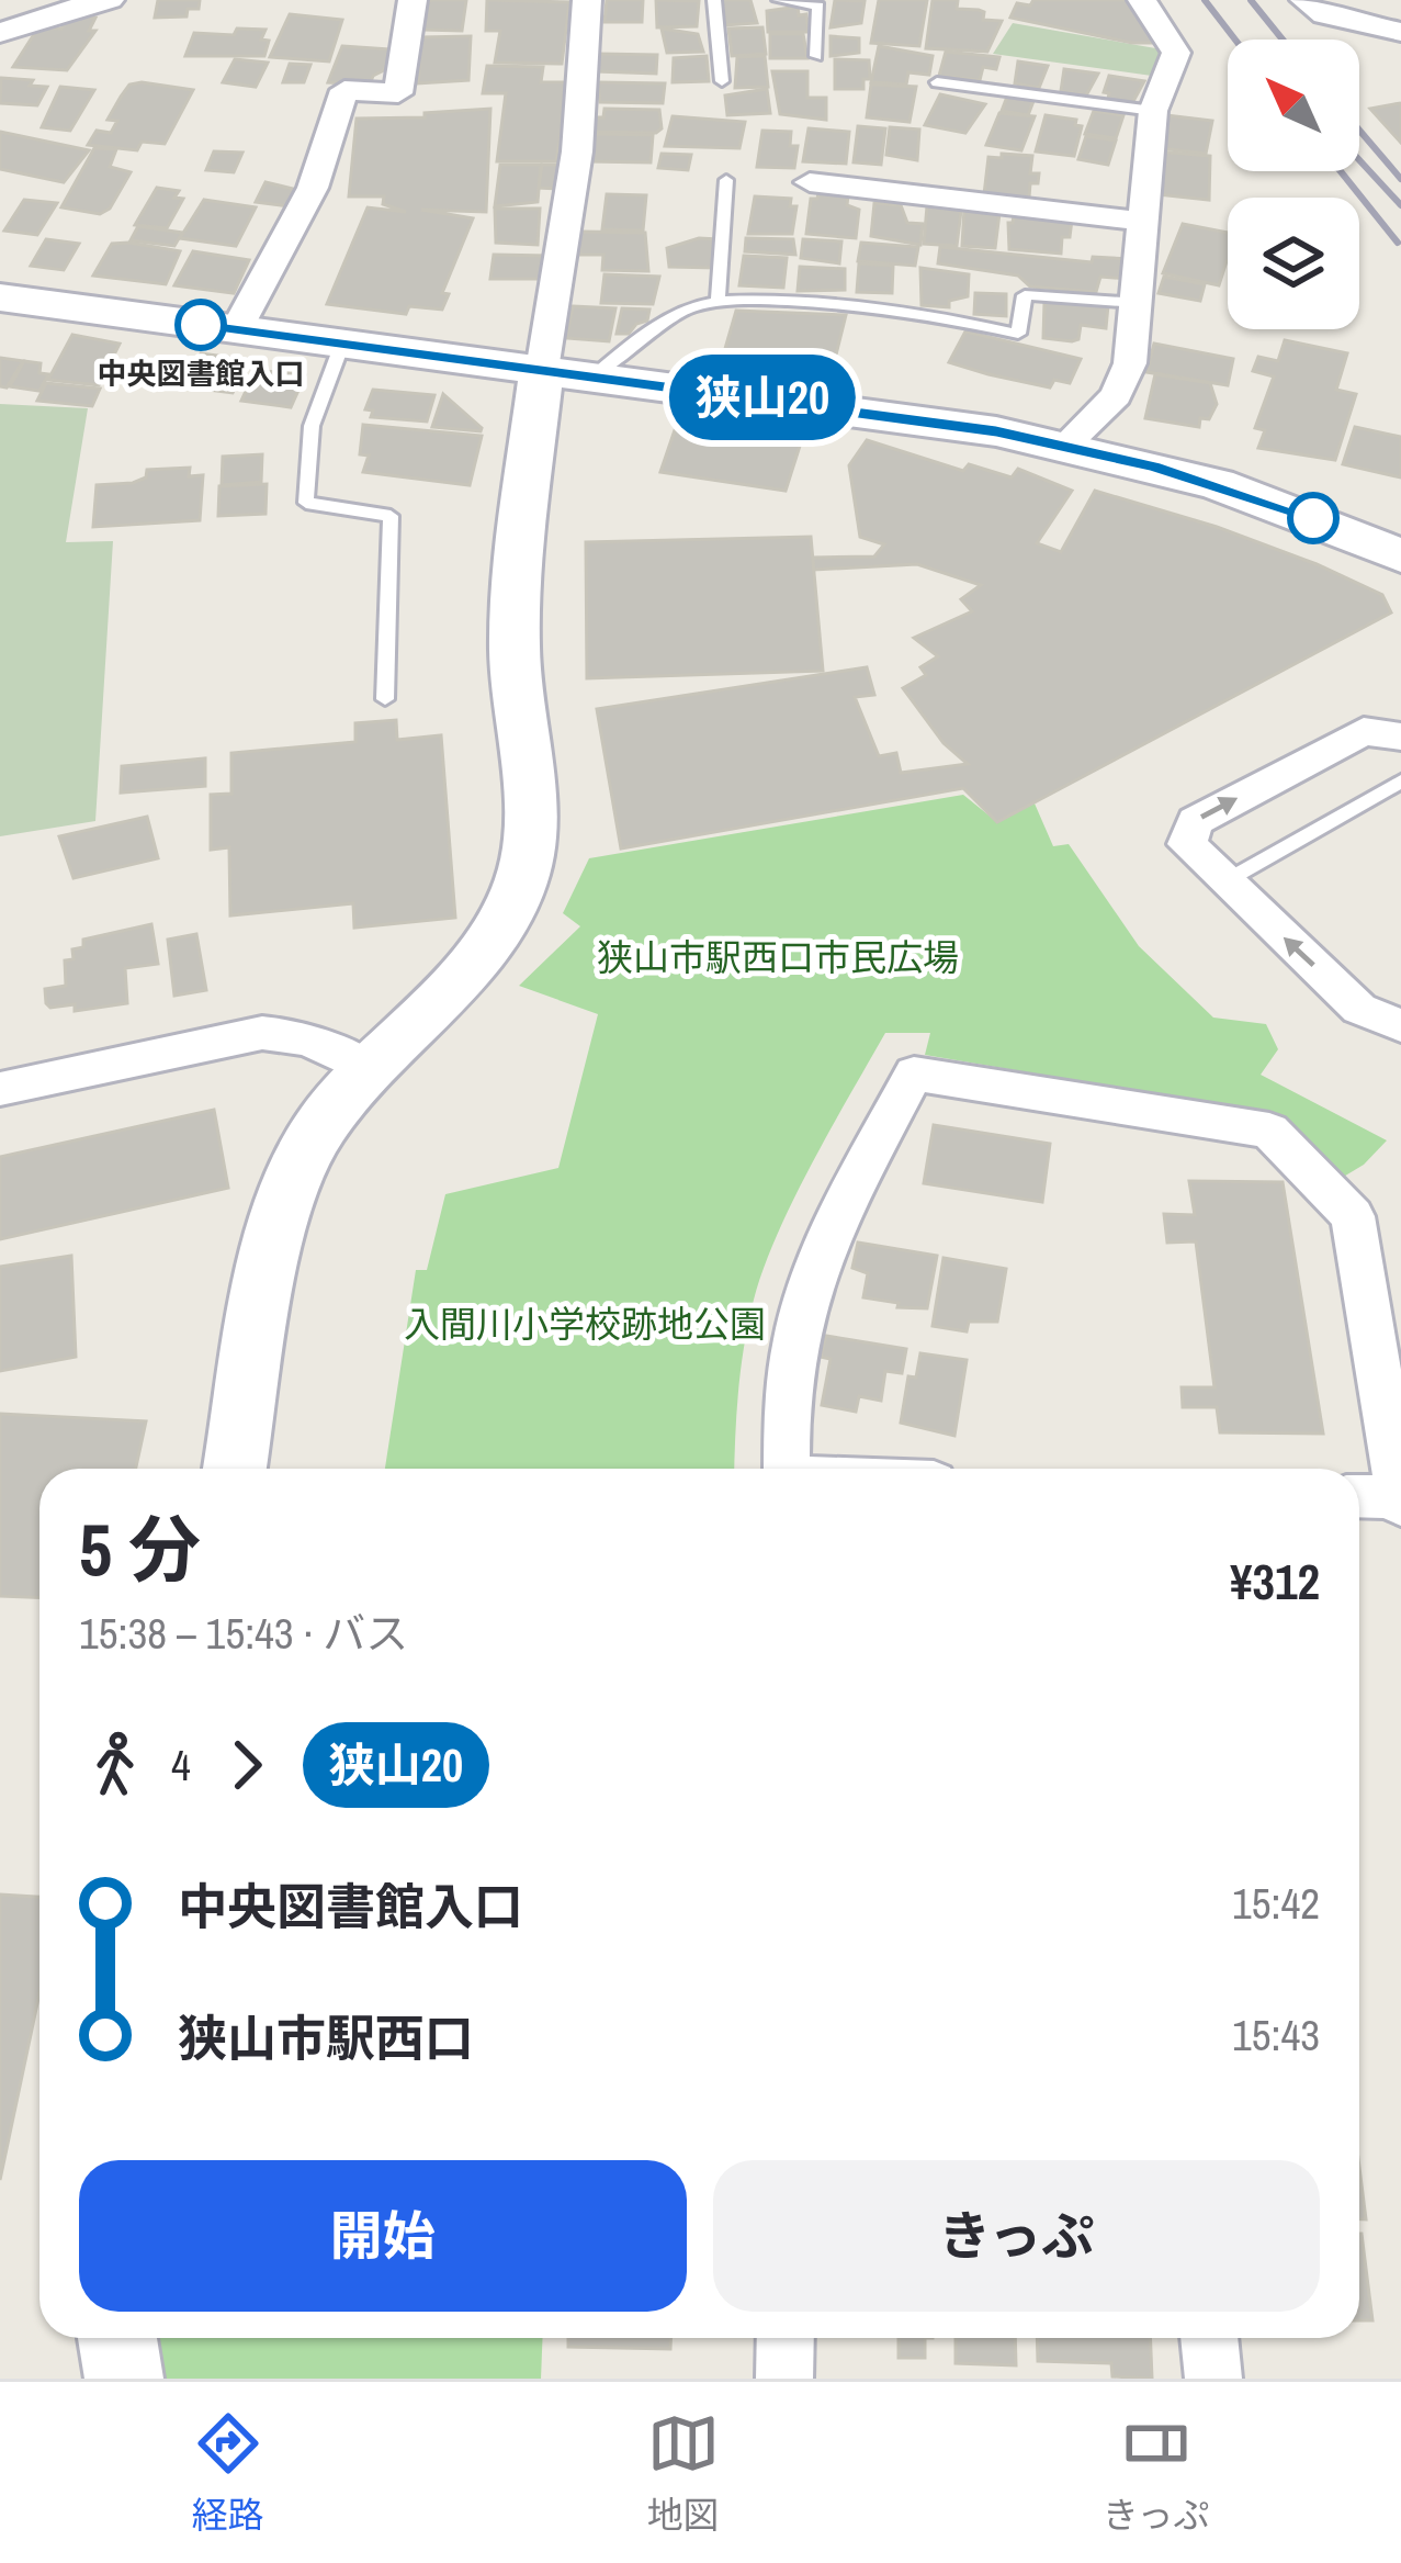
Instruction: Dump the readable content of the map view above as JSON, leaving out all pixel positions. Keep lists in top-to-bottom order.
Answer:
{
  "parks": ["狭山市駅西口市民広場", "入間川小学校跡地公園"],
  "places": ["中央図書館入口"],
  "lines": ["bus line 狭山20"],
  "north": "top left",
  "page": {
    "on_map": "狭山20",
    "heading": ["5 分", "15:38 – 15:43 · バス", "¥312"],
    "legs": ["4", "狭山20"],
    "list": [
      {
        "name": "中央図書館入口",
        "value": "15:42"
      },
      {
        "name": "狭山市駅西口",
        "value": "15:43"
      }
    ],
    "buttons": ["開始", "きっぷ"],
    "tabs": ["経路", "地図", "きっぷ"]
  }
}
